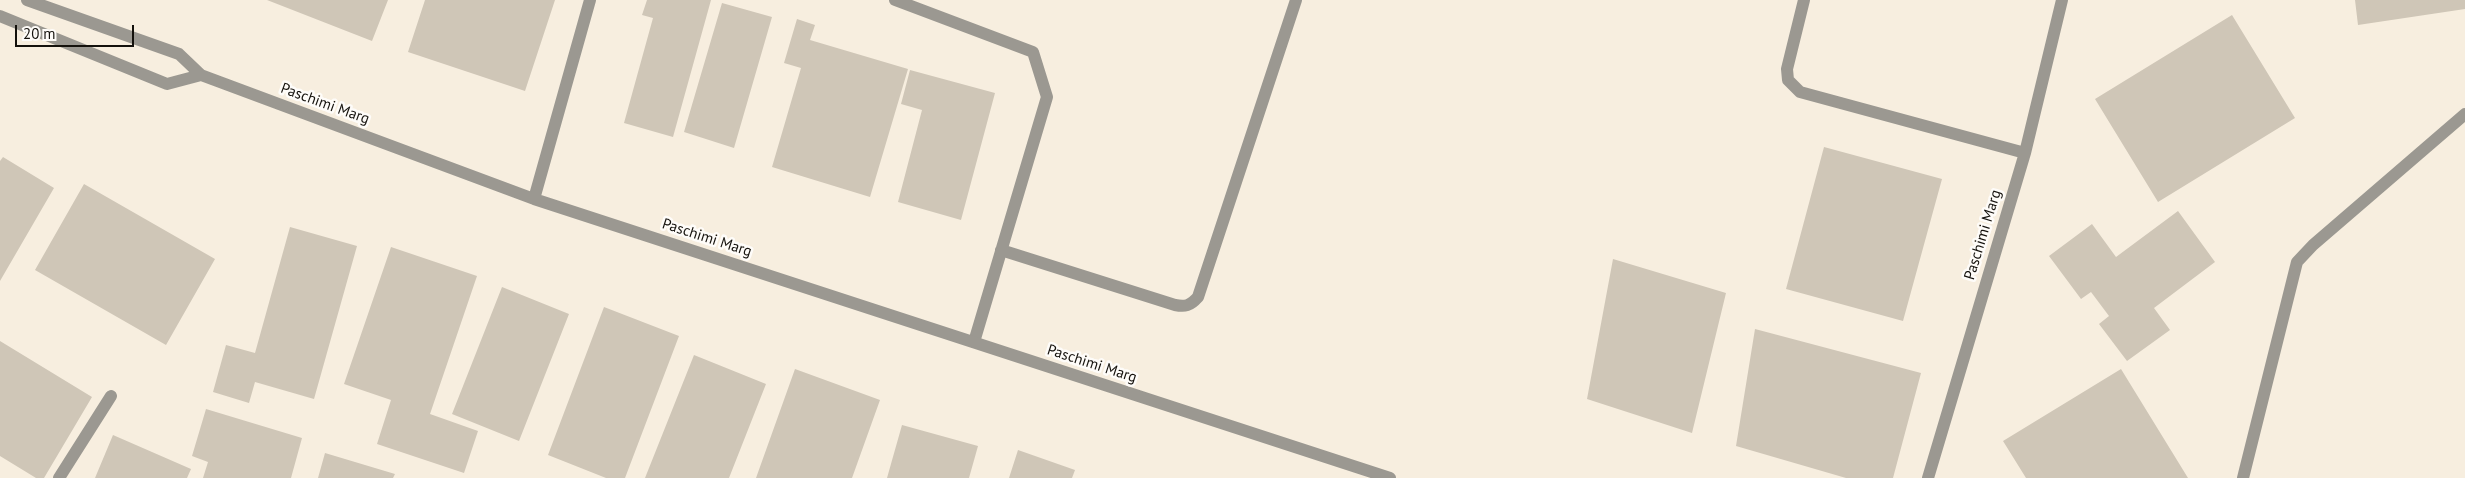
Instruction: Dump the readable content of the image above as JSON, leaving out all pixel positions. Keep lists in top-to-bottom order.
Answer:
{
  "streets": {
    "street": ["Paschimi Marg"]
  },
  "scale_bar": "20 m"
}
